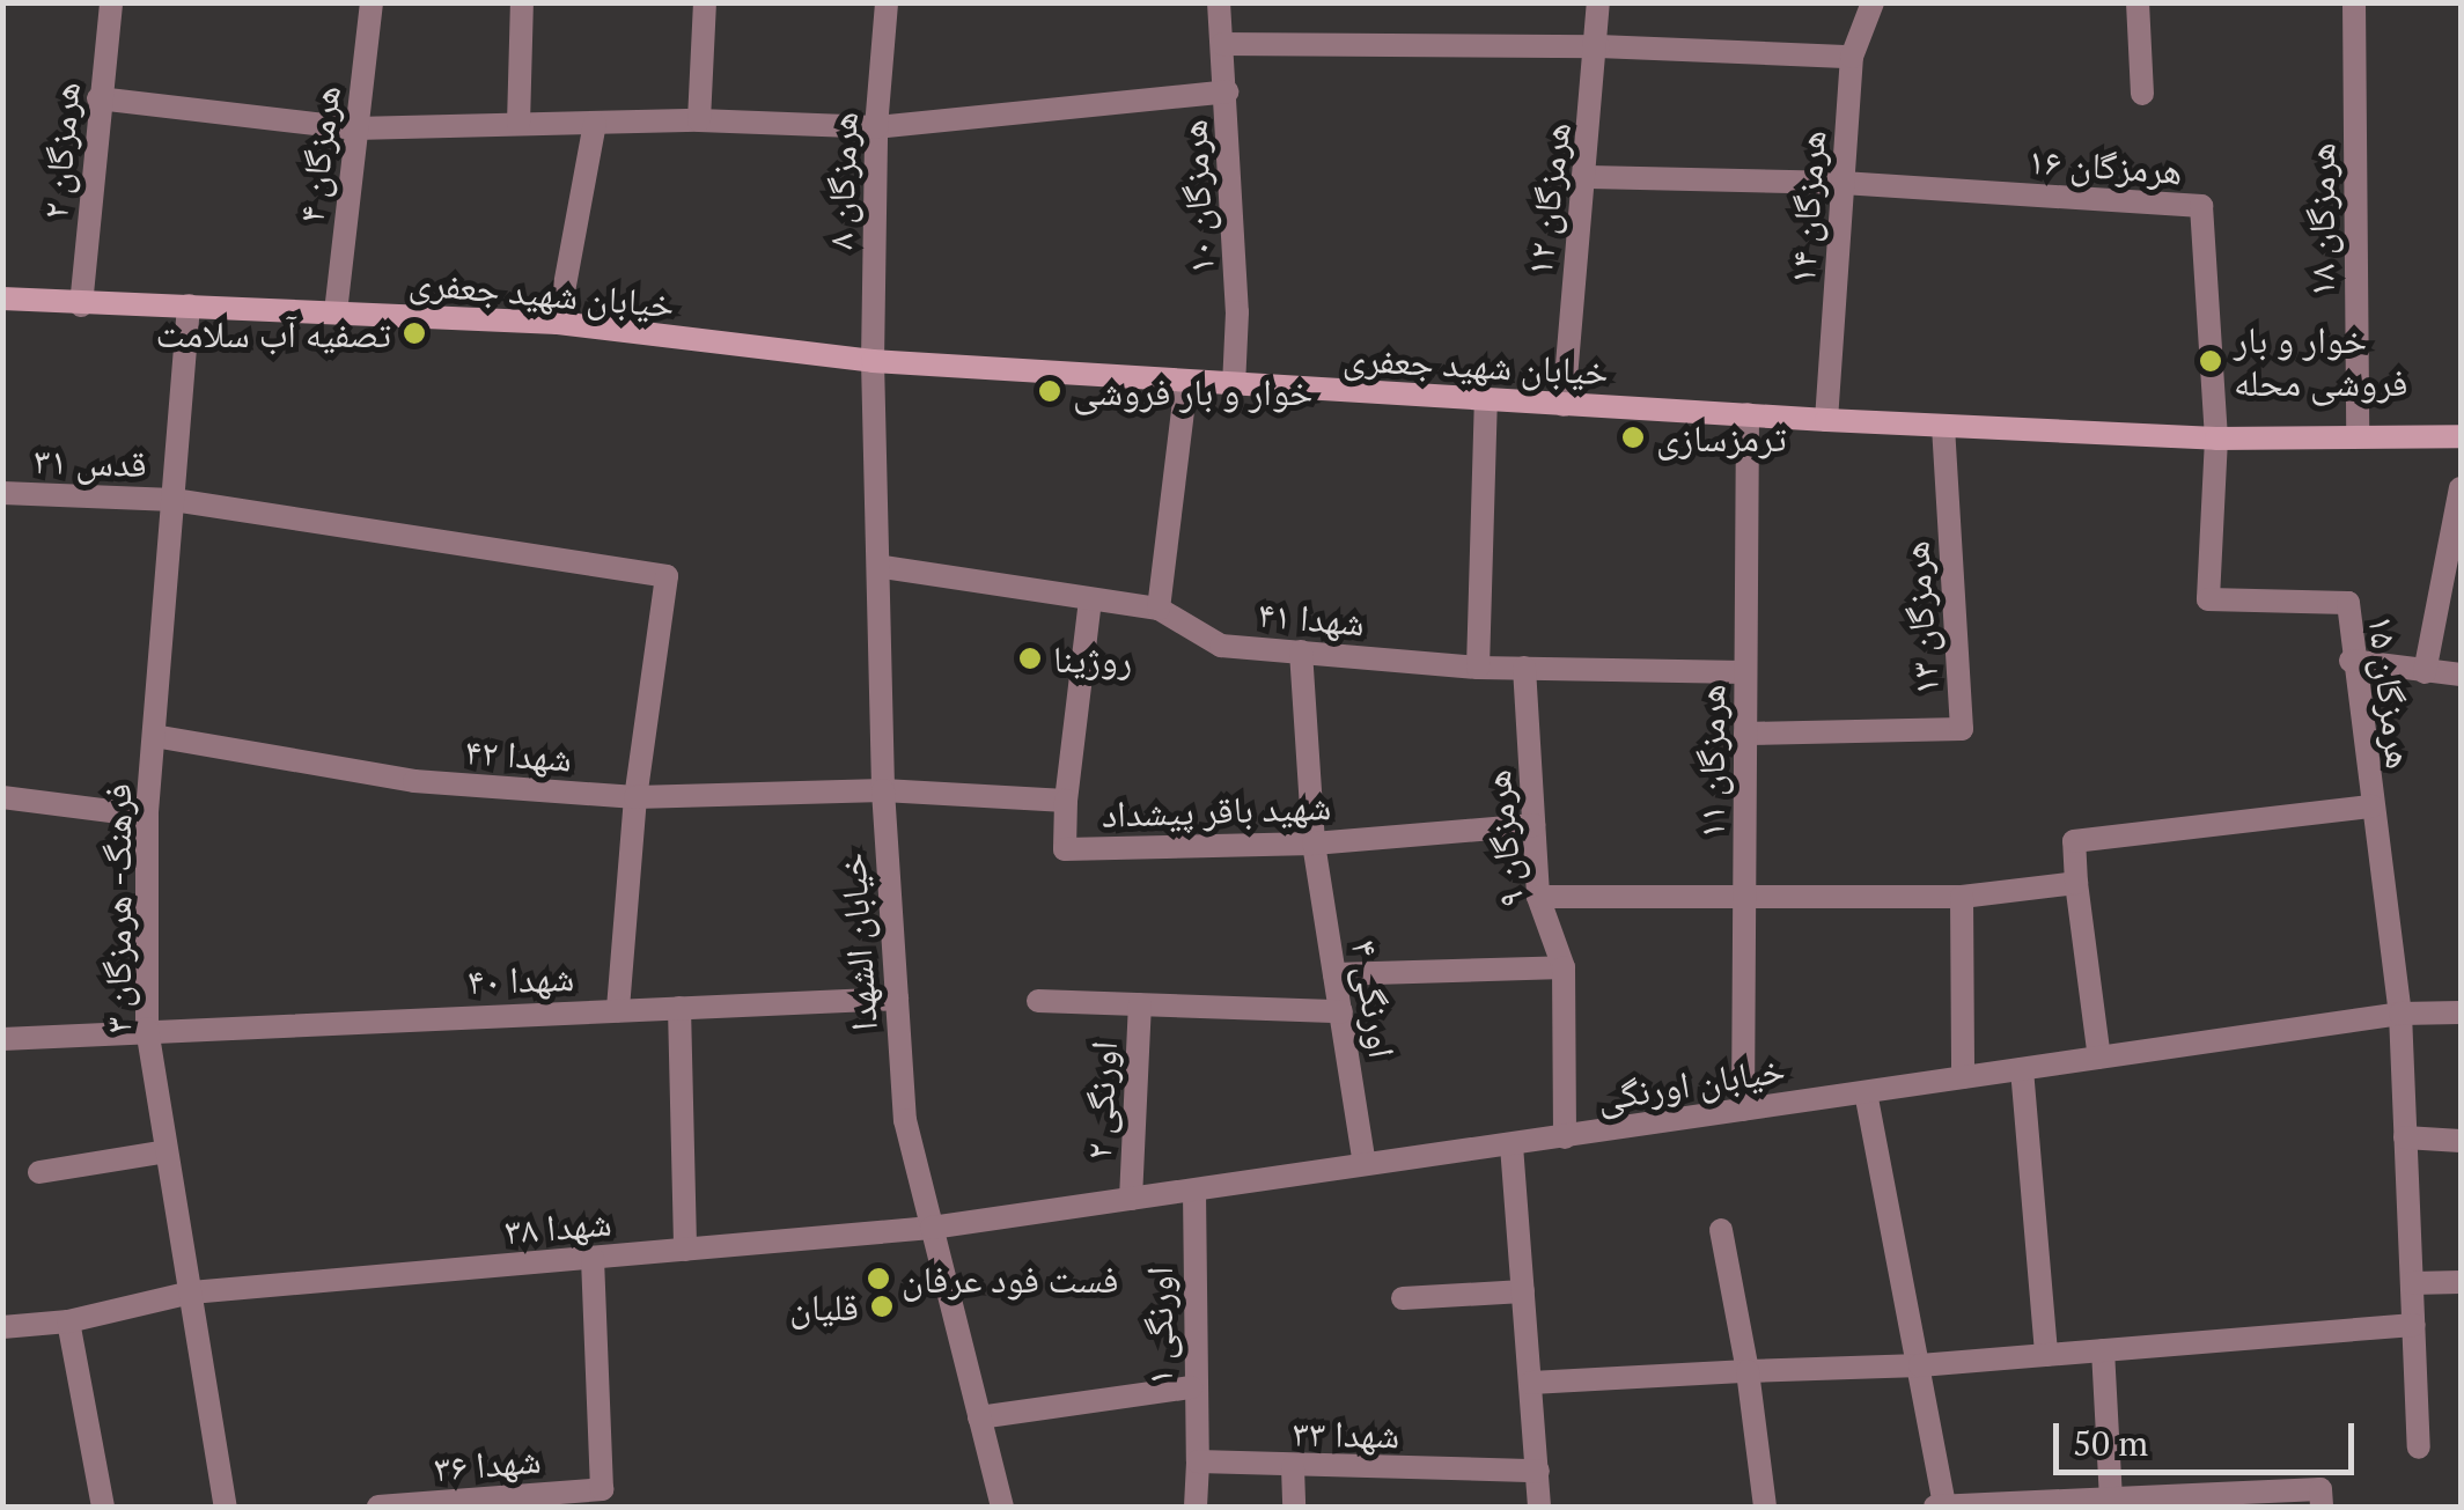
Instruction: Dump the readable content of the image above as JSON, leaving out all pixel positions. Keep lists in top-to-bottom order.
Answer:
{
  "streets": {
    "main road": ["خیابان شهید جعفری"],
    "street": [
      "هرمزگان ۲",
      "هرمزگان ۴",
      "هرمزگان ۱۶",
      "هرمزگان ۸",
      "هرمزگان ۱۰",
      "هرمزگان ۱۲",
      "هرمزگان ۱۴",
      "هرمزگان ۱۸",
      "قدس ۳۱",
      "شهدا ۴۱",
      "هرمزگان ۱۳",
      "هرمزگان ۱۵",
      "شهدا ۴۲",
      "هرمزگان ۱۱",
      "شهید باقر پیشداد",
      "هرمزگان ۹",
      "فرهنگ- هرمزگان ۳",
      "خیابان الشهدا",
      "شهدا ۴۰",
      "اورنگی ۴",
      "خیابان اورنگی",
      "اورنگی ۲",
      "شهدا ۳۸",
      "اورنگی ۱",
      "شهدا ۳۳",
      "شهدا ۳۶"
    ]
  },
  "crossings": [
    ["هرمزگان ۲", "خیابان شهید جعفری"],
    ["هرمزگان ۴", "خیابان شهید جعفری"],
    ["هرمزگان ۱۶", "هرمزگان ۱۴"],
    ["هرمزگان ۱۶", "خیابان شهید جعفری"],
    ["هرمزگان ۱۶", "هرمزگان ۱۵"],
    ["هرمزگان ۸", "خیابان شهید جعفری"],
    ["هرمزگان ۸", "خیابان الشهدا"],
    ["هرمزگان ۱۰", "خیابان شهید جعفری"],
    ["هرمزگان ۱۲", "خیابان شهید جعفری"],
    ["هرمزگان ۱۴", "خیابان شهید جعفری"],
    ["هرمزگان ۱۸", "خیابان شهید جعفری"],
    ["خیابان شهید جعفری", "هرمزگان ۱۳"],
    ["خیابان شهید جعفری", "هرمزگان ۱۵"],
    ["خیابان شهید جعفری", "هرمزگان ۱۱"],
    ["خیابان شهید جعفری", "فرهنگ- هرمزگان ۳"],
    ["خیابان شهید جعفری", "خیابان الشهدا"],
    ["قدس ۳۱", "شهدا ۴۲"],
    ["قدس ۳۱", "فرهنگ- هرمزگان ۳"],
    ["شهدا ۴۱", "هرمزگان ۱۱"],
    ["شهدا ۴۱", "هرمزگان ۹"],
    ["شهدا ۴۱", "خیابان الشهدا"],
    ["شهدا ۴۱", "اورنگی ۴"],
    ["هرمزگان ۱۳", "هرمزگان ۱۱"],
    ["هرمزگان ۱۵", "خیابان اورنگی"],
    ["شهدا ۴۲", "شهید باقر پیشداد"],
    ["شهدا ۴۲", "فرهنگ- هرمزگان ۳"],
    ["شهدا ۴۲", "خیابان الشهدا"],
    ["هرمزگان ۱۱", "خیابان اورنگی"],
    ["شهید باقر پیشداد", "هرمزگان ۹"],
    ["شهید باقر پیشداد", "خیابان الشهدا"],
    ["شهید باقر پیشداد", "اورنگی ۴"],
    ["هرمزگان ۹", "خیابان اورنگی"],
    ["فرهنگ- هرمزگان ۳", "شهدا ۴۰"],
    ["فرهنگ- هرمزگان ۳", "شهدا ۳۸"],
    ["خیابان الشهدا", "شهدا ۴۰"],
    ["خیابان الشهدا", "خیابان اورنگی"],
    ["خیابان الشهدا", "شهدا ۳۸"],
    ["اورنگی ۴", "خیابان اورنگی"],
    ["خیابان اورنگی", "اورنگی ۲"],
    ["خیابان اورنگی", "شهدا ۳۸"],
    ["خیابان اورنگی", "اورنگی ۱"],
    ["شهدا ۳۸", "شهدا ۳۶"],
    ["اورنگی ۱", "شهدا ۳۳"]
  ],
  "places": [
    "تصفیه آب سلامت",
    "خوار و بار فروشی محله",
    "خوار و بار فروشی",
    "ترمزسازی",
    "روژینا",
    "فست فود عرفان",
    "قلیان"
  ],
  "scale_bar": "50 m"
}
